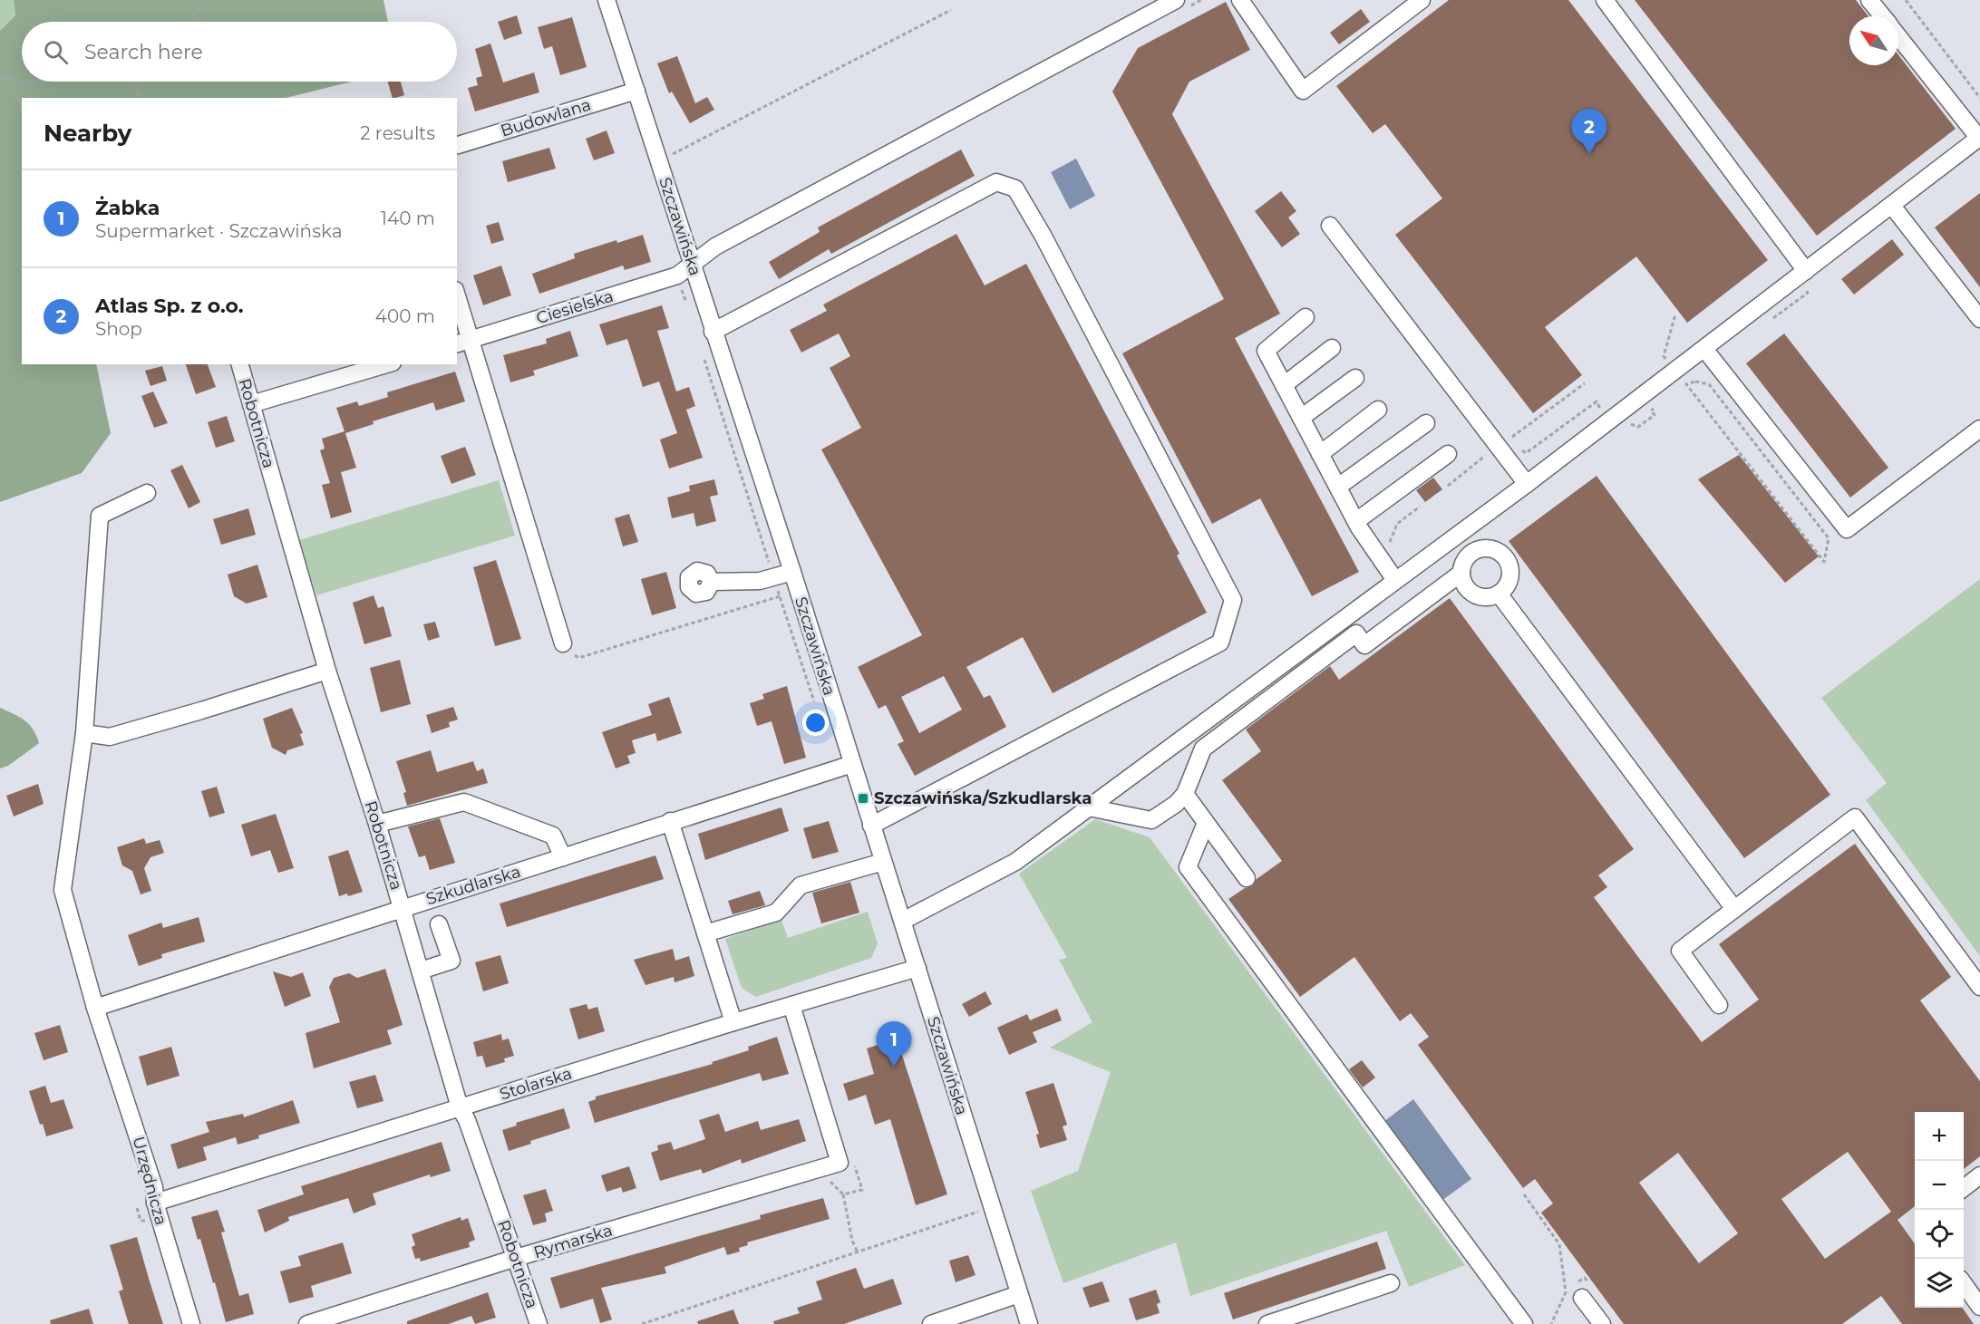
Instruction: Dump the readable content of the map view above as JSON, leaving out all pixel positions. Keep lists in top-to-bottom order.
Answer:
{
  "streets": {
    "street": [
      "Budowlana",
      "Szczawińska",
      "Ciesielska",
      "Robotnicza",
      "Szkudlarska",
      "Stolarska",
      "Urzędnicza",
      "Rymarska"
    ]
  },
  "crossings": [
    ["Budowlana", "Szczawińska"],
    ["Szczawińska", "Ciesielska"],
    ["Szczawińska", "Szkudlarska"],
    ["Szczawińska", "Stolarska"],
    ["Robotnicza", "Szkudlarska"],
    ["Robotnicza", "Stolarska"],
    ["Robotnicza", "Rymarska"],
    ["Szkudlarska", "Urzędnicza"],
    ["Stolarska", "Urzędnicza"]
  ],
  "places": {
    "transit": ["Szczawińska/Szkudlarska"]
  },
  "north": "top left",
  "page": {
    "search": "Search here",
    "heading": ["Nearby", "2 results"],
    "pins": ["2", "1"],
    "list": [
      {
        "mark": "1",
        "name": "Żabka",
        "note": "Supermarket · Szczawińska",
        "value": "140 m"
      },
      {
        "mark": "2",
        "name": "Atlas Sp. z o.o.",
        "note": "Shop",
        "value": "400 m"
      }
    ],
    "map_buttons": ["+", "−"]
  }
}
